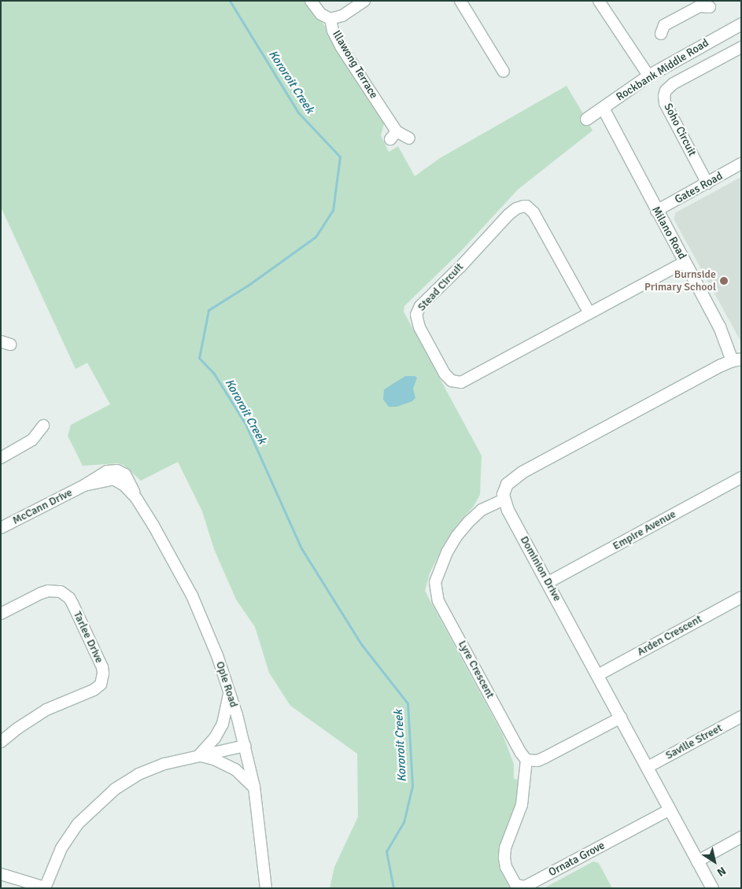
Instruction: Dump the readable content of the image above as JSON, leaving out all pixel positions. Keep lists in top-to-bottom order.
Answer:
{
  "streets": {
    "street": [
      "Illawong Terrace",
      "Rockbank Middle Road",
      "Soho Circuit",
      "Gates Road",
      "Milano Road",
      "Stead Circuit",
      "McCann Drive",
      "Empire Avenue",
      "Dominion Drive",
      "Arden Crescent",
      "Tarlee Drive",
      "Lyre Crescent",
      "Opie Road",
      "Saville Street",
      "Ornata Grove"
    ]
  },
  "crossings": [
    ["Rockbank Middle Road", "Milano Road"],
    ["Soho Circuit", "Gates Road"],
    ["Gates Road", "Milano Road"],
    ["Milano Road", "Stead Circuit"],
    ["McCann Drive", "Opie Road"],
    ["Empire Avenue", "Dominion Drive"],
    ["Dominion Drive", "Arden Crescent"],
    ["Dominion Drive", "Lyre Crescent"],
    ["Dominion Drive", "Saville Street"],
    ["Dominion Drive", "Ornata Grove"],
    ["Lyre Crescent", "Ornata Grove"]
  ],
  "water": ["Kororoit Creek"],
  "places": ["Burnside Primary School"],
  "north": "bottom right"
}
